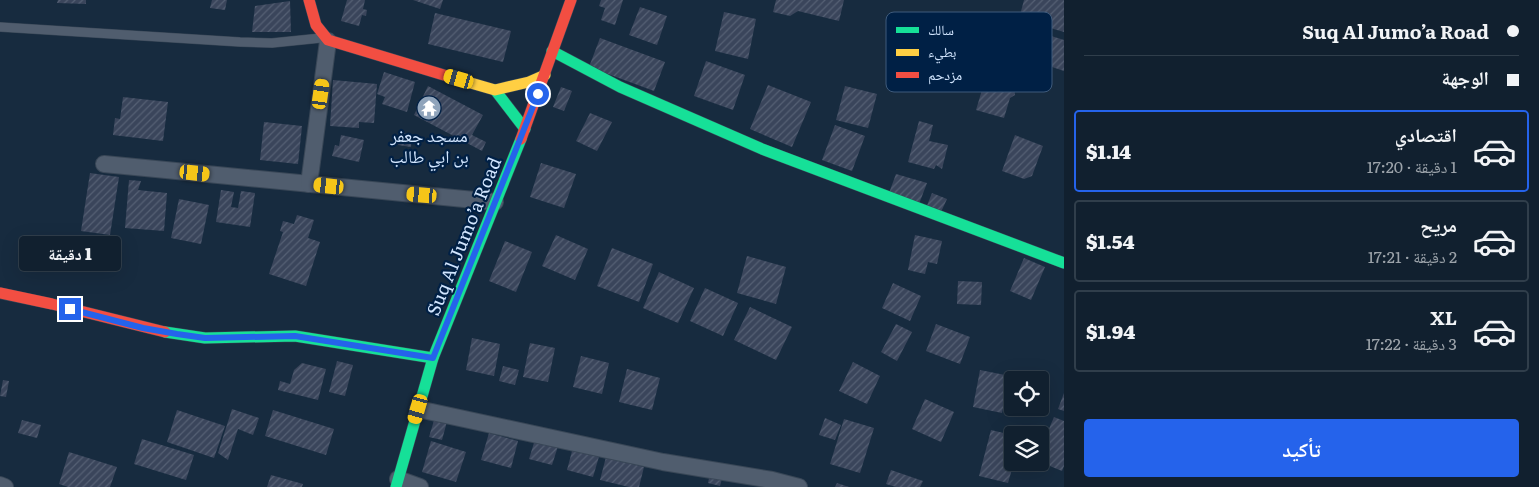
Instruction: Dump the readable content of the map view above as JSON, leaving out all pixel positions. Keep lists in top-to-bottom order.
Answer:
{
  "streets": {
    "street": ["Suq Al Jumo’a Road"]
  },
  "places": {
    "temple": ["مسجد جعفر بن ابي طالب"]
  },
  "legend": ["سالك", "بطيء", "مزدحم"],
  "page": {
    "banner": ["Suq Al Jumo’a Road", "الوجهة"],
    "list": [
      {
        "name": "اقتصادي",
        "note": "1 دقيقة · 17:20",
        "value": "$1.14"
      },
      {
        "name": "مريح",
        "note": "2 دقيقة · 17:21",
        "value": "$1.54"
      },
      {
        "name": "XL",
        "note": "3 دقيقة · 17:22",
        "value": "$1.94"
      }
    ],
    "bubble": "1 دقيقة",
    "buttons": "تأكيد"
  }
}
